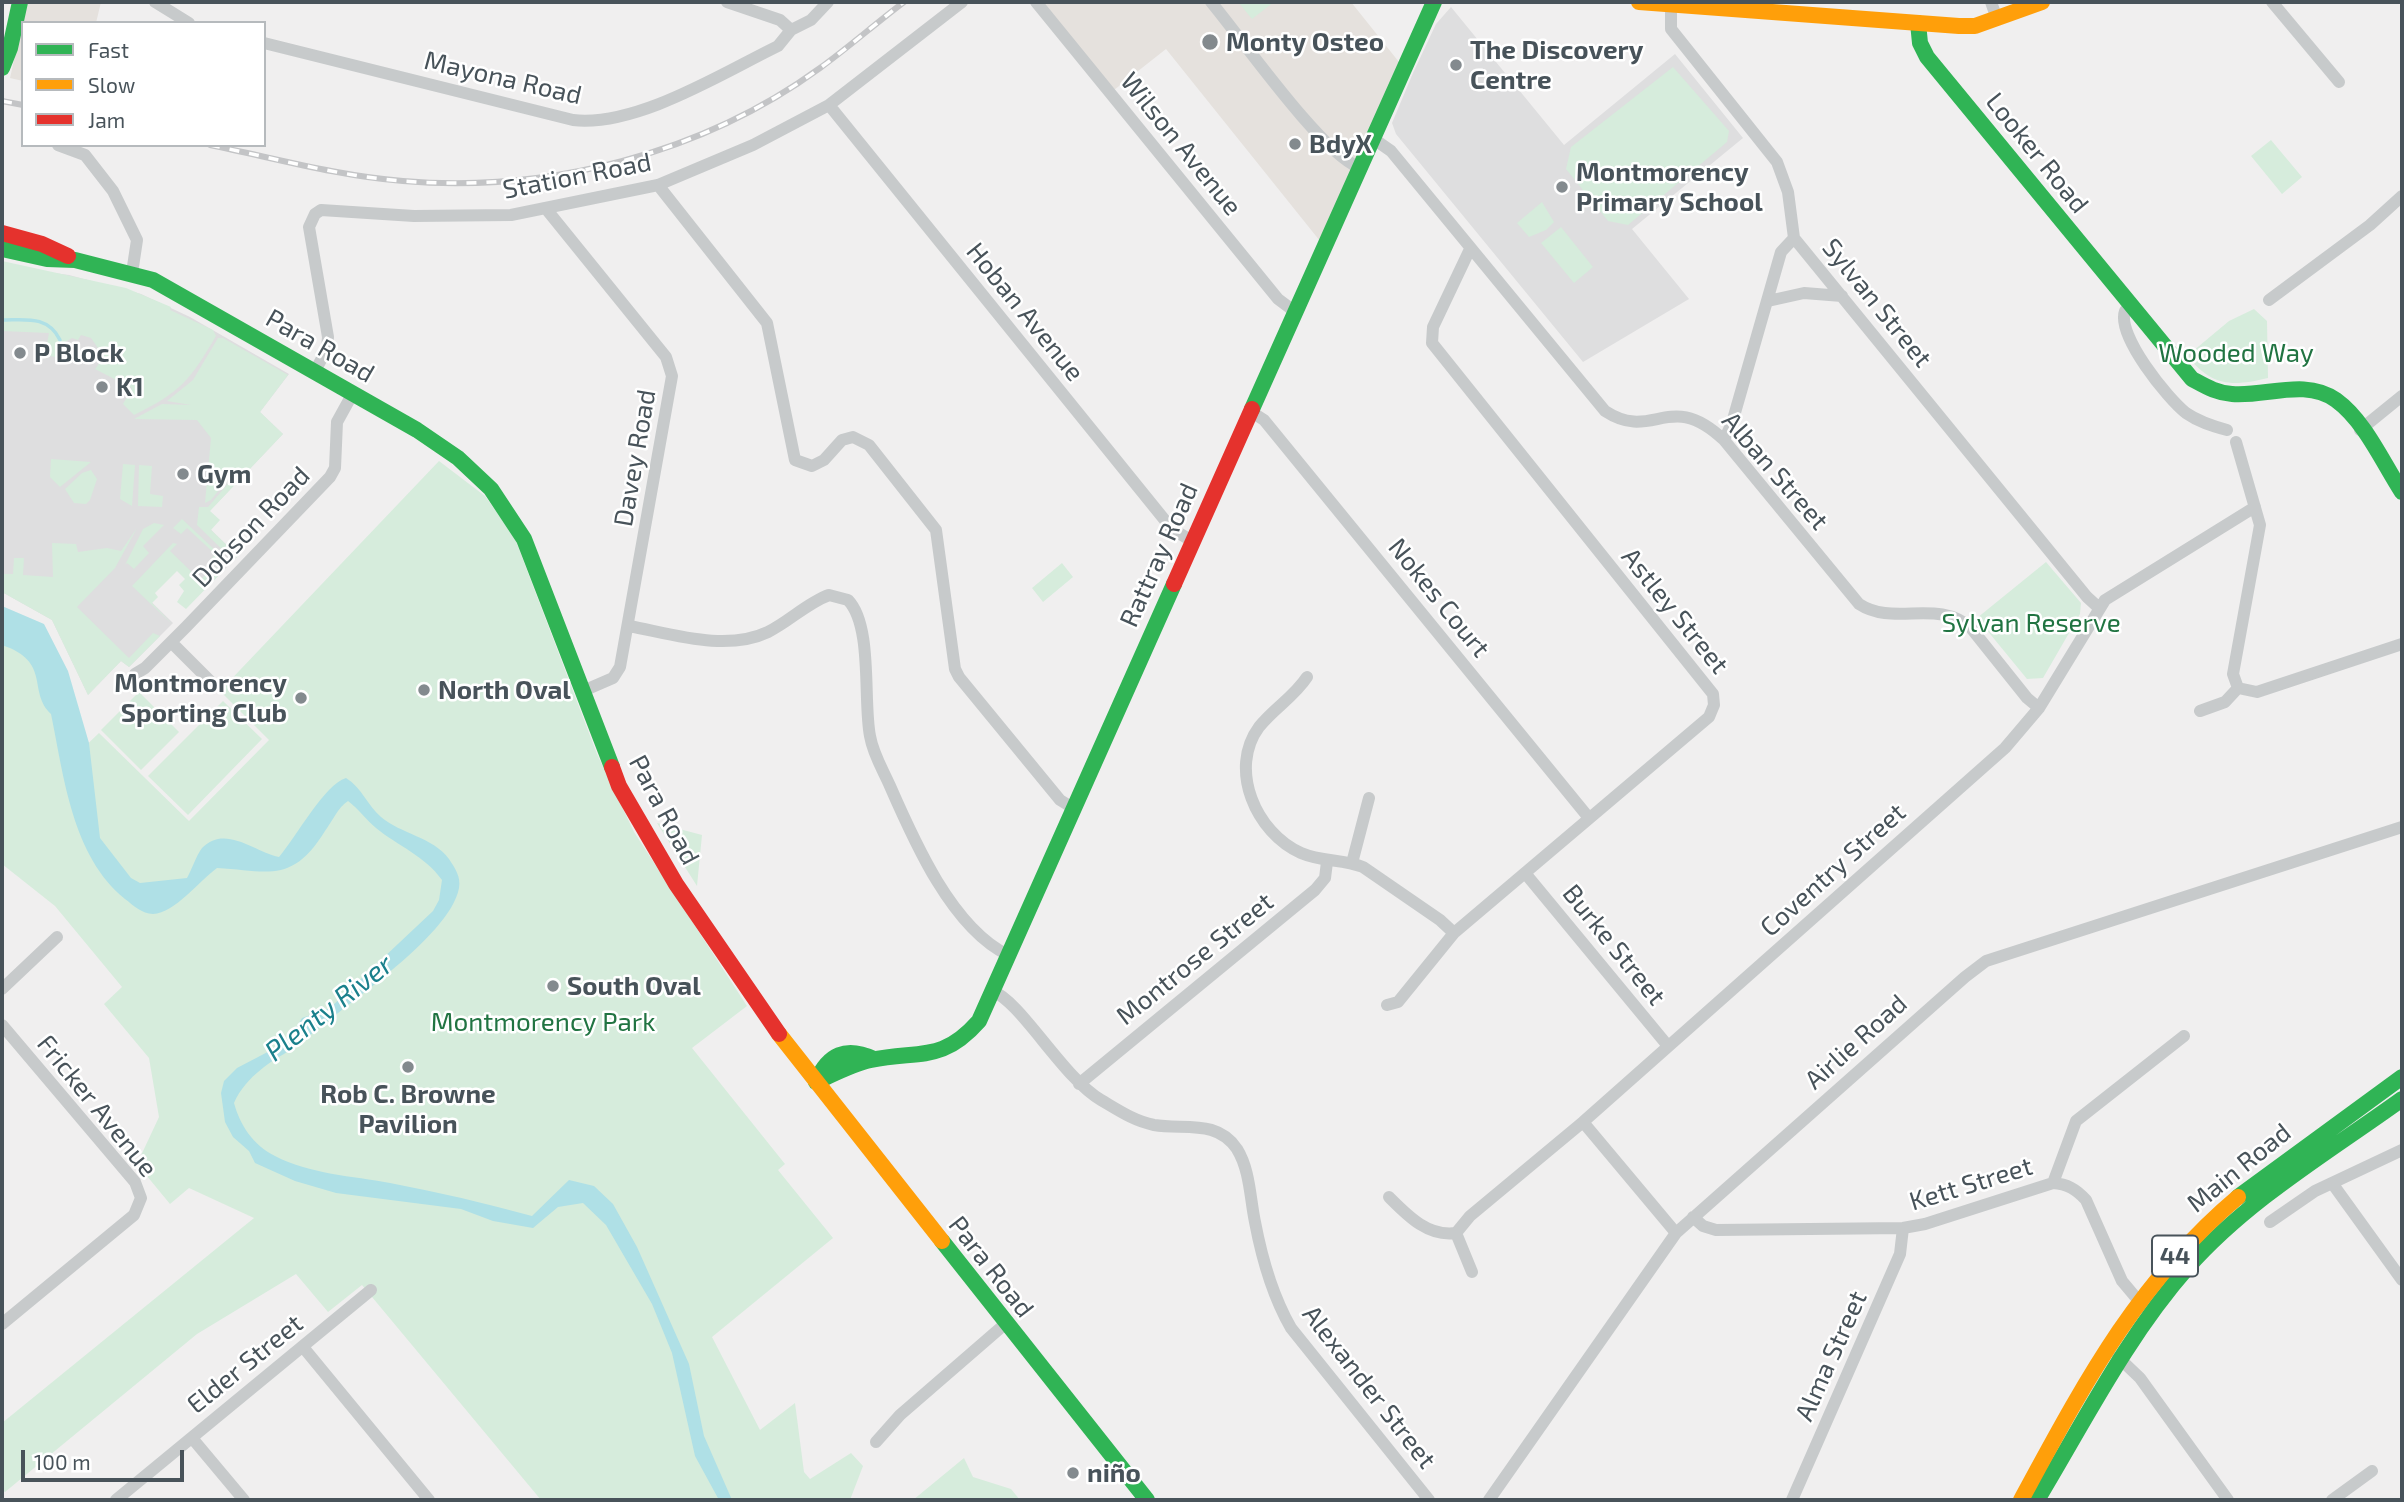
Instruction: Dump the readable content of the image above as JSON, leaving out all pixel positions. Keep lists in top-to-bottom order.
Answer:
{
  "streets": {
    "main road": [
      "Looker Road",
      "Para Road",
      "Rattray Road",
      "Main Road",
      "44"
    ],
    "street": [
      "Mayona Road",
      "Wilson Avenue",
      "Station Road",
      "Sylvan Street",
      "Hoban Avenue",
      "Davey Road",
      "Alban Street",
      "Dobson Road",
      "Nokes Court",
      "Astley Street",
      "Coventry Street",
      "Burke Street",
      "Montrose Street",
      "Airlie Road",
      "Fricker Avenue",
      "Kett Street",
      "Alma Street",
      "Elder Street",
      "Alexander Street"
    ]
  },
  "crossings": [
    ["Wilson Avenue", "Rattray Road"],
    ["Station Road", "Hoban Avenue"],
    ["Station Road", "Para Road"],
    ["Station Road", "Davey Road"],
    ["Sylvan Street", "Coventry Street"],
    ["Hoban Avenue", "Rattray Road"],
    ["Para Road", "Davey Road"],
    ["Para Road", "Dobson Road"],
    ["Para Road", "Rattray Road"],
    ["Alban Street", "Rattray Road"],
    ["Alban Street", "Astley Street"],
    ["Alban Street", "Coventry Street"],
    ["Rattray Road", "Nokes Court"],
    ["Rattray Road", "Alexander Street"],
    ["Nokes Court", "Astley Street"],
    ["Astley Street", "Burke Street"],
    ["Coventry Street", "Burke Street"],
    ["Montrose Street", "Alexander Street"],
    ["Airlie Road", "Kett Street"],
    ["Main Road", "Kett Street"],
    ["Kett Street", "Alma Street"]
  ],
  "water": ["Plenty River"],
  "parks": ["Wooded Way", "Sylvan Reserve", "Montmorency Park"],
  "places": [
    "Monty Osteo",
    "The Discovery Centre",
    "BdyX",
    "Montmorency Primary School",
    "P Block",
    "K1",
    "Gym",
    "North Oval",
    "Montmorency Sporting Club",
    "South Oval",
    "Rob C. Browne Pavilion",
    "niño"
  ],
  "legend": ["Fast", "Slow", "Jam"],
  "scale_bar": "100 m"
}
